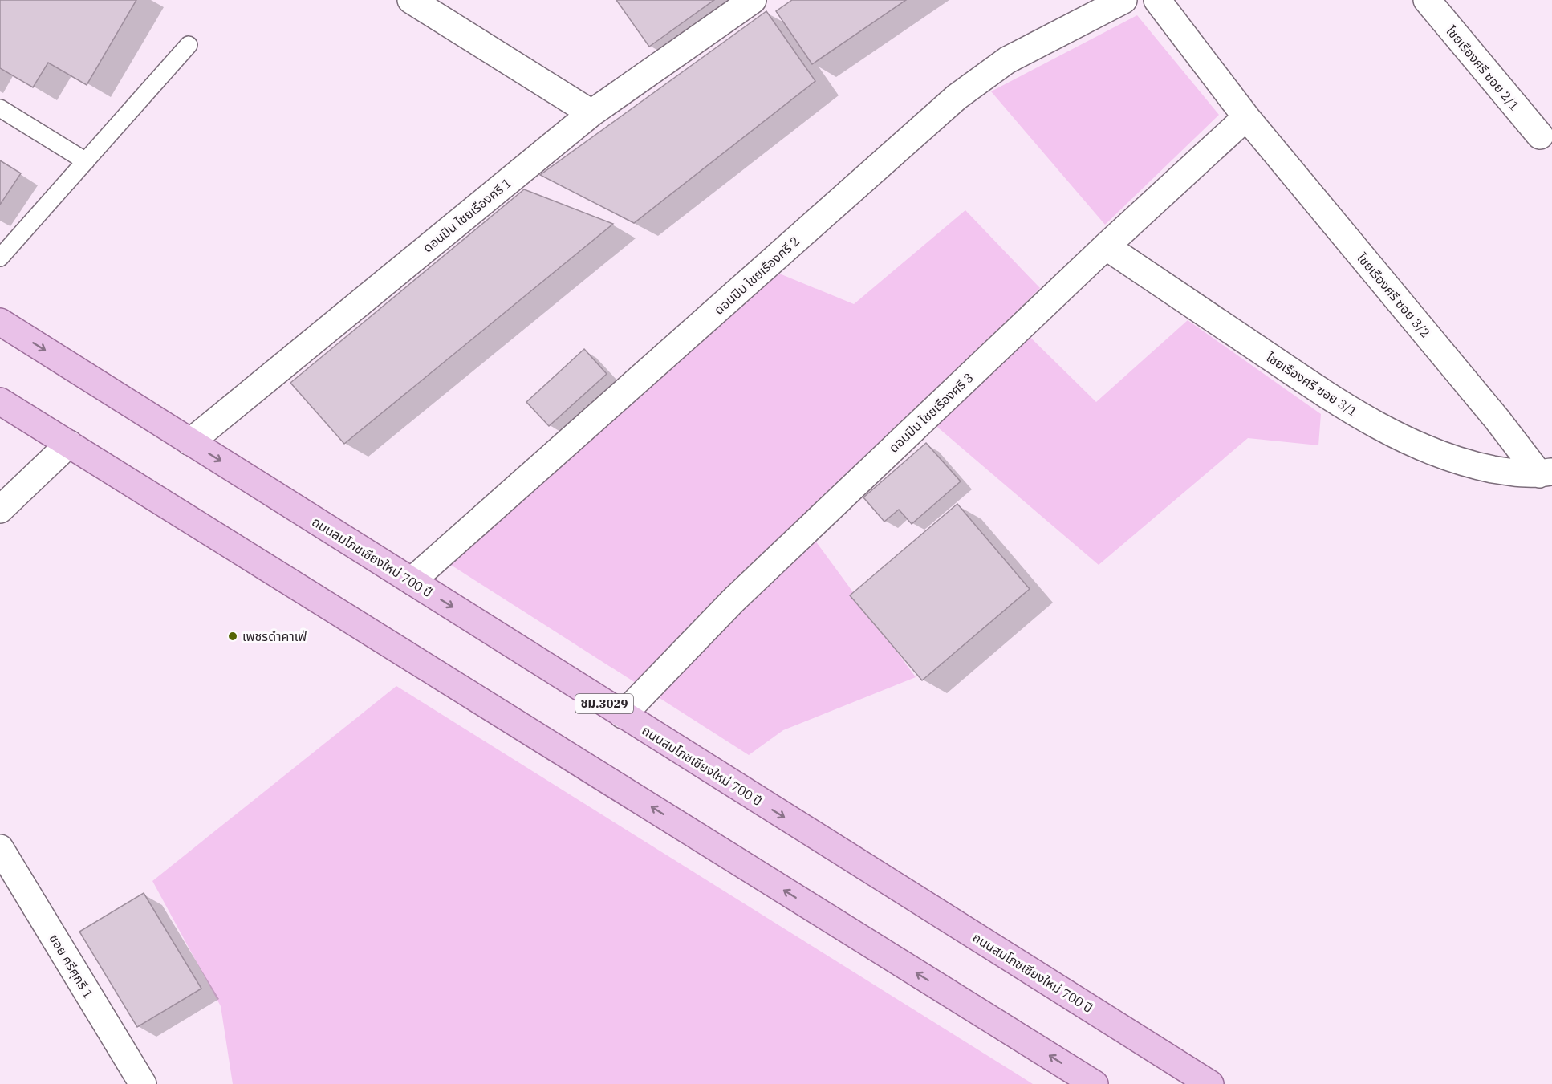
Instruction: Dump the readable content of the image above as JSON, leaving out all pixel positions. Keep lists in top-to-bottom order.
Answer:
{
  "streets": {
    "main road": ["ถนนสมโภชเชียงใหม่ 700 ปี", "ชม.3029"],
    "street": [
      "ไชยเรืองศรี ซอย 2/1",
      "ดอนปิน ไชยเรืองศรี 1",
      "ดอนปิน ไชยเรืองศรี 2",
      "ไชยเรืองศรี ซอย 3/2",
      "ไชยเรืองศรี ซอย 3/1",
      "ดอนปิน ไชยเรืองศรี 3",
      "ซอย ศรีศุกรี 1"
    ]
  },
  "crossings": [
    ["ดอนปิน ไชยเรืองศรี 1", "ถนนสมโภชเชียงใหม่ 700 ปี"],
    ["ดอนปิน ไชยเรืองศรี 2", "ถนนสมโภชเชียงใหม่ 700 ปี"],
    ["ไชยเรืองศรี ซอย 3/2", "ไชยเรืองศรี ซอย 3/1"],
    ["ไชยเรืองศรี ซอย 3/2", "ดอนปิน ไชยเรืองศรี 3"],
    ["ไชยเรืองศรี ซอย 3/1", "ดอนปิน ไชยเรืองศรี 3"],
    ["ดอนปิน ไชยเรืองศรี 3", "ถนนสมโภชเชียงใหม่ 700 ปี"]
  ],
  "places": ["เพชรดำคาเฟ่"]
}
